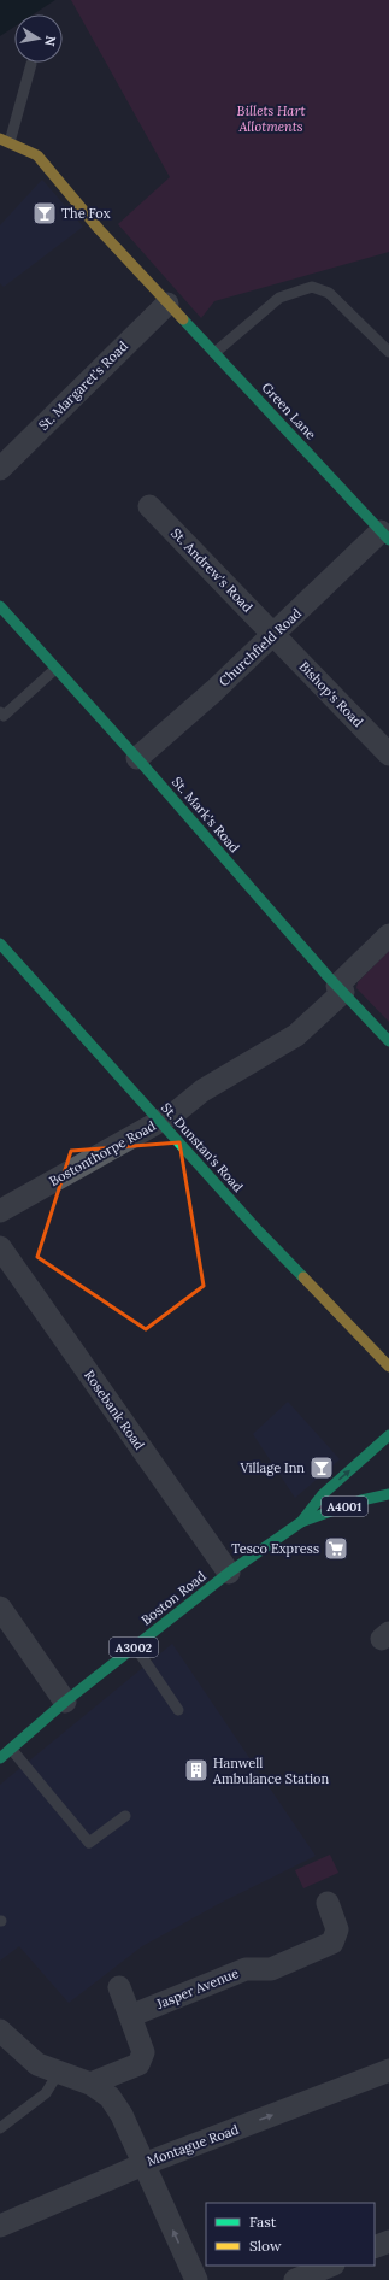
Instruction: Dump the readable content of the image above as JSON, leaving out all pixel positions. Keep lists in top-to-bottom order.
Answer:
{
  "streets": {
    "street": [
      "St. Margaret's Road",
      "Green Lane",
      "St. Andrew's Road",
      "Churchfield Road",
      "Bishop's Road",
      "St. Mark's Road",
      "St. Dunstan's Road",
      "Bostonthorpe Road",
      "Rosebank Road",
      "A4001",
      "Boston Road",
      "A3002",
      "Jasper Avenue",
      "Montague Road"
    ]
  },
  "crossings": [
    ["St. Margaret's Road", "Green Lane"],
    ["Green Lane", "Churchfield Road"],
    ["St. Andrew's Road", "Churchfield Road"],
    ["St. Andrew's Road", "Bishop's Road"],
    ["Churchfield Road", "Bishop's Road"],
    ["Churchfield Road", "St. Mark's Road"],
    ["St. Mark's Road", "Bostonthorpe Road"],
    ["St. Dunstan's Road", "Bostonthorpe Road"],
    ["Rosebank Road", "Boston Road"]
  ],
  "one_way": ["Montague Road"],
  "parks": ["Billets Hart Allotments"],
  "places": {
    "bar": ["The Fox", "Village Inn"],
    "supermarket": ["Tesco Express"],
    "building": ["Hanwell Ambulance Station"]
  },
  "legend": ["Fast", "Slow"],
  "north": "right"
}
